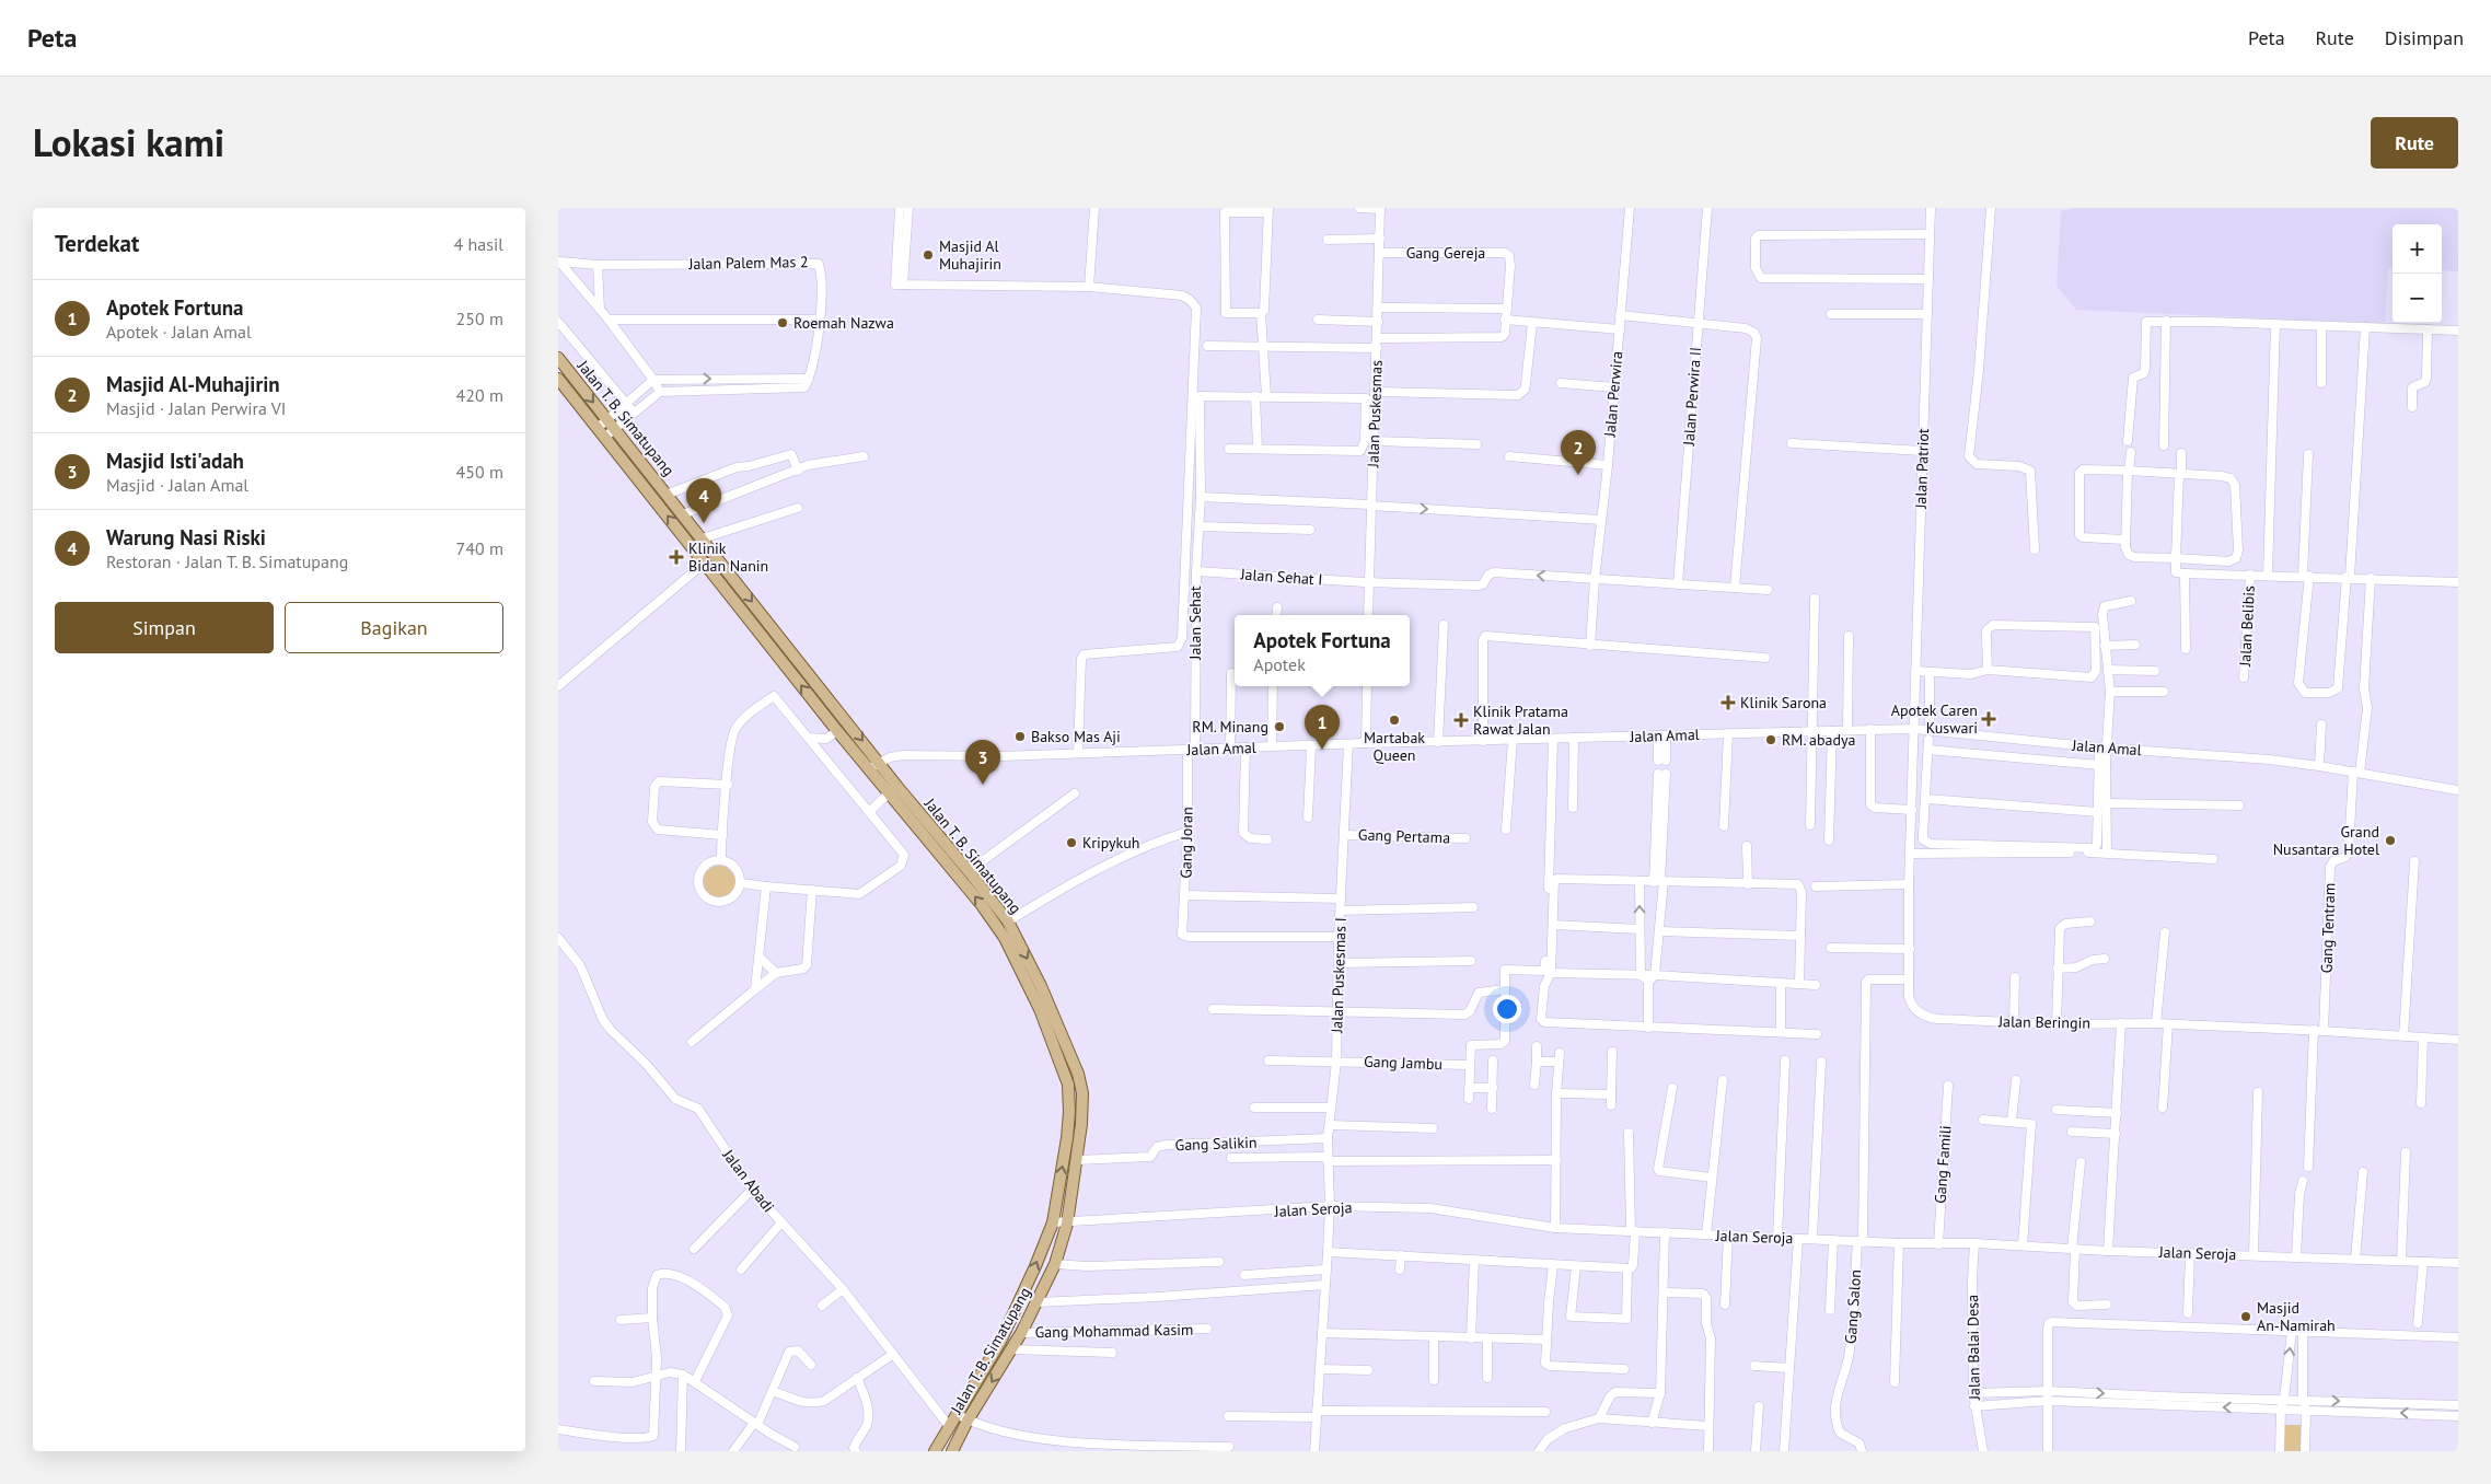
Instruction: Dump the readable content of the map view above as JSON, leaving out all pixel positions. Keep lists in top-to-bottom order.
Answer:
{
  "streets": {
    "main road": ["Jalan T. B. Simatupang"],
    "street": [
      "Gang Gereja",
      "Jalan Palem Mas 2",
      "Jalan Perwira",
      "Jalan Perwira II",
      "Jalan Puskesmas",
      "Jalan Patriot",
      "Jalan Sehat I",
      "Jalan Sehat",
      "Jalan Belibis",
      "Jalan Amal",
      "Gang Pertama",
      "Gang Joran",
      "Gang Tentram",
      "Jalan Puskesmas I",
      "Jalan Beringin",
      "Gang Jambu",
      "Gang Salikin",
      "Gang Famili",
      "Jalan Abadi",
      "Jalan Seroja",
      "Gang Salon",
      "Gang Mohammad Kasim",
      "Jalan Balai Desa"
    ]
  },
  "crossings": [
    ["Gang Gereja", "Jalan Puskesmas"],
    ["Jalan Perwira", "Jalan Sehat I"],
    ["Jalan Perwira II", "Jalan Sehat I"],
    ["Jalan Puskesmas", "Jalan Sehat I"],
    ["Jalan T. B. Simatupang", "Jalan Amal"],
    ["Jalan T. B. Simatupang", "Gang Salikin"],
    ["Jalan T. B. Simatupang", "Jalan Abadi"],
    ["Jalan T. B. Simatupang", "Jalan Seroja"],
    ["Jalan T. B. Simatupang", "Gang Mohammad Kasim"],
    ["Jalan Patriot", "Jalan Amal"],
    ["Jalan Patriot", "Jalan Beringin"],
    ["Jalan Sehat I", "Jalan Sehat"],
    ["Jalan Sehat", "Jalan Amal"],
    ["Jalan Sehat", "Gang Joran"],
    ["Jalan Amal", "Gang Joran"],
    ["Jalan Amal", "Gang Tentram"],
    ["Jalan Amal", "Jalan Puskesmas I"],
    ["Jalan Amal", "Jalan Beringin"],
    ["Gang Pertama", "Jalan Puskesmas I"],
    ["Gang Joran", "Jalan Puskesmas I"],
    ["Gang Tentram", "Jalan Beringin"],
    ["Jalan Puskesmas I", "Gang Jambu"],
    ["Jalan Puskesmas I", "Gang Salikin"],
    ["Jalan Puskesmas I", "Jalan Seroja"],
    ["Jalan Beringin", "Gang Salon"],
    ["Gang Famili", "Jalan Seroja"],
    ["Jalan Seroja", "Gang Salon"],
    ["Jalan Seroja", "Jalan Balai Desa"]
  ],
  "places": {
    "other": [
      "Masjid Al Muhajirin",
      "Roemah Nazwa",
      "Martabak Queen",
      "RM. Minang",
      "Bakso Mas Aji",
      "RM. abadya",
      "Grand Nusantara Hotel",
      "Kripykuh",
      "Masjid An-Namirah"
    ],
    "health": [
      "Klinik Bidan Nanin",
      "Klinik Sarona",
      "Apotek Caren Kuswari",
      "Klinik Pratama Rawat Jalan"
    ]
  },
  "page": {
    "header": "Peta",
    "nav": ["Peta", "Rute", "Disimpan"],
    "title": "Lokasi kami",
    "buttons": [
      "Rute",
      ["Simpan", "Bagikan"]
    ],
    "heading": ["Terdekat", "4 hasil"],
    "map_buttons": ["+", "−"],
    "list": [
      {
        "mark": "1",
        "name": "Apotek Fortuna",
        "note": "Apotek · Jalan Amal",
        "value": "250 m"
      },
      {
        "mark": "2",
        "name": "Masjid Al-Muhajirin",
        "note": "Masjid · Jalan Perwira VI",
        "value": "420 m"
      },
      {
        "mark": "3",
        "name": "Masjid Isti'adah",
        "note": "Masjid · Jalan Amal",
        "value": "450 m"
      },
      {
        "mark": "4",
        "name": "Warung Nasi Riski",
        "note": "Restoran · Jalan T. B. Simatupang",
        "value": "740 m"
      }
    ],
    "pins": [
      "2",
      "4",
      "1",
      "3"
    ],
    "popup": ["Apotek Fortuna", "Apotek"]
  }
}
